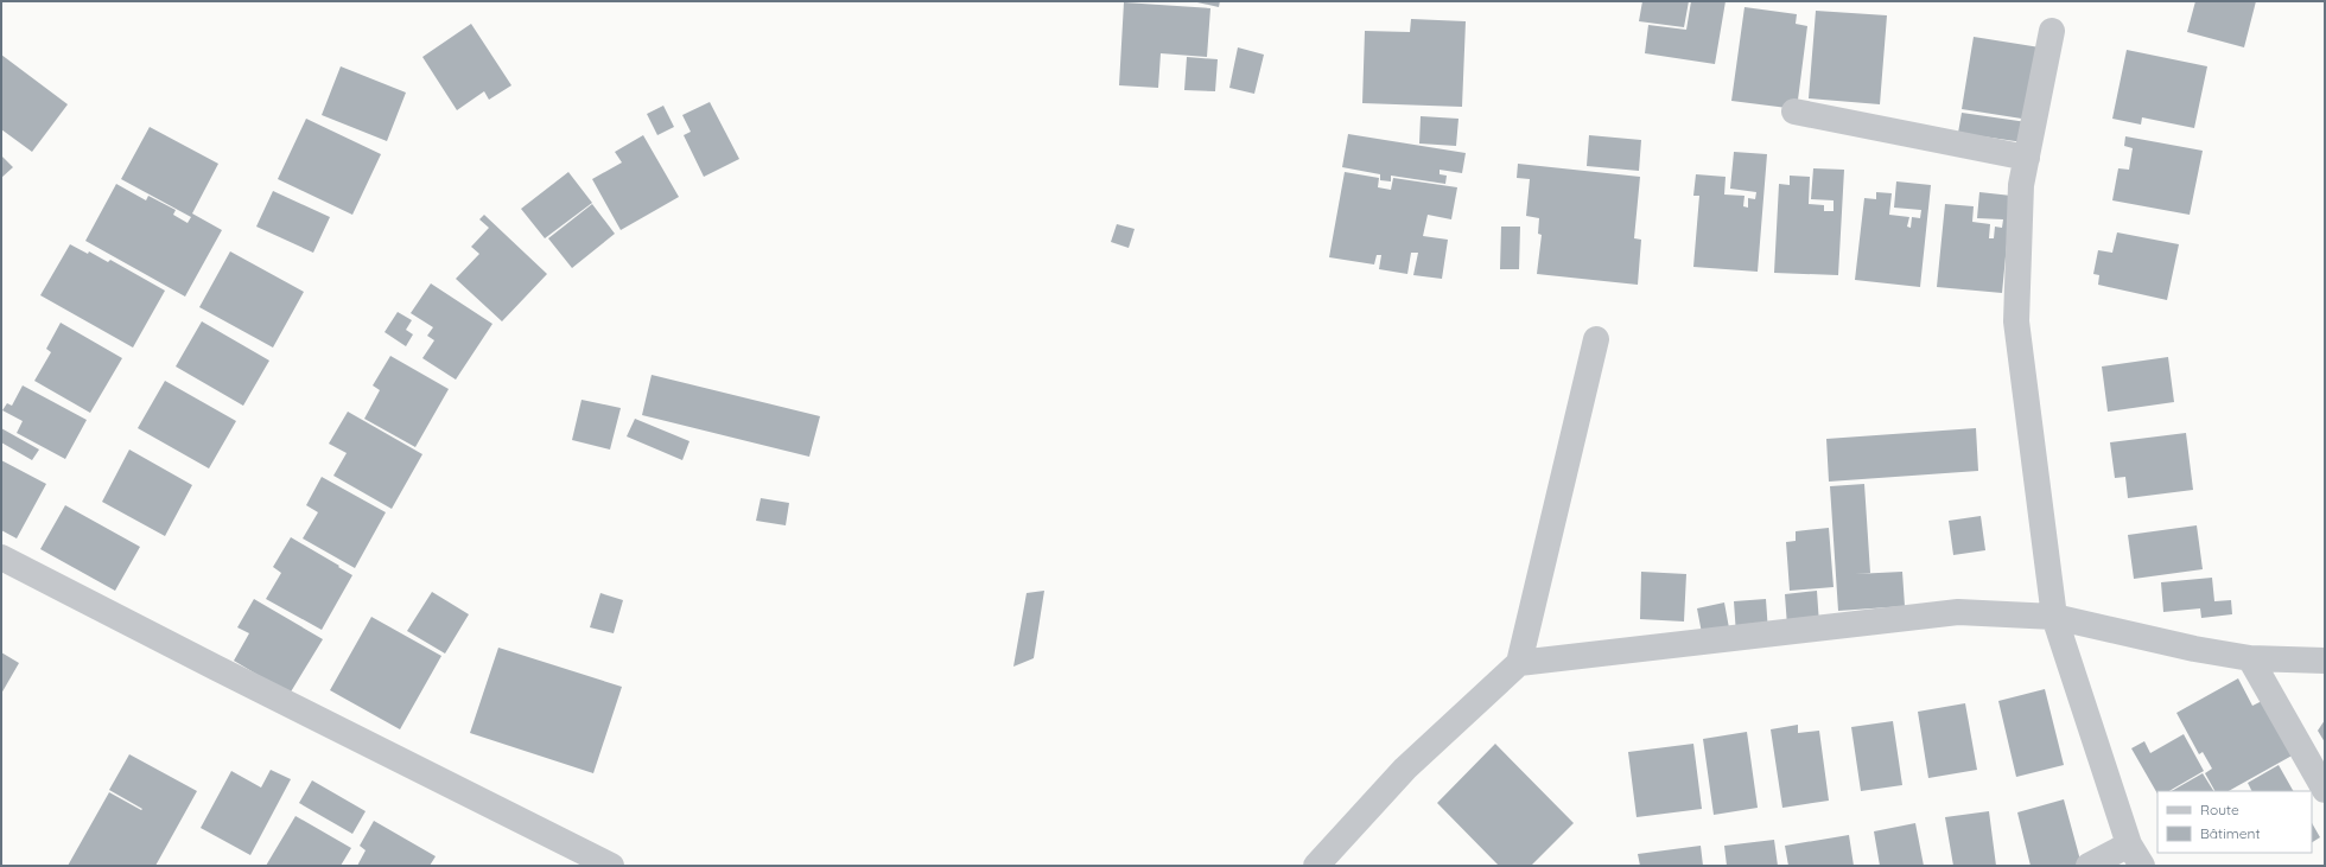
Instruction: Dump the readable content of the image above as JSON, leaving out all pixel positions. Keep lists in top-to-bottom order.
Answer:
{
  "legend": ["Route", "Bâtiment"]
}
